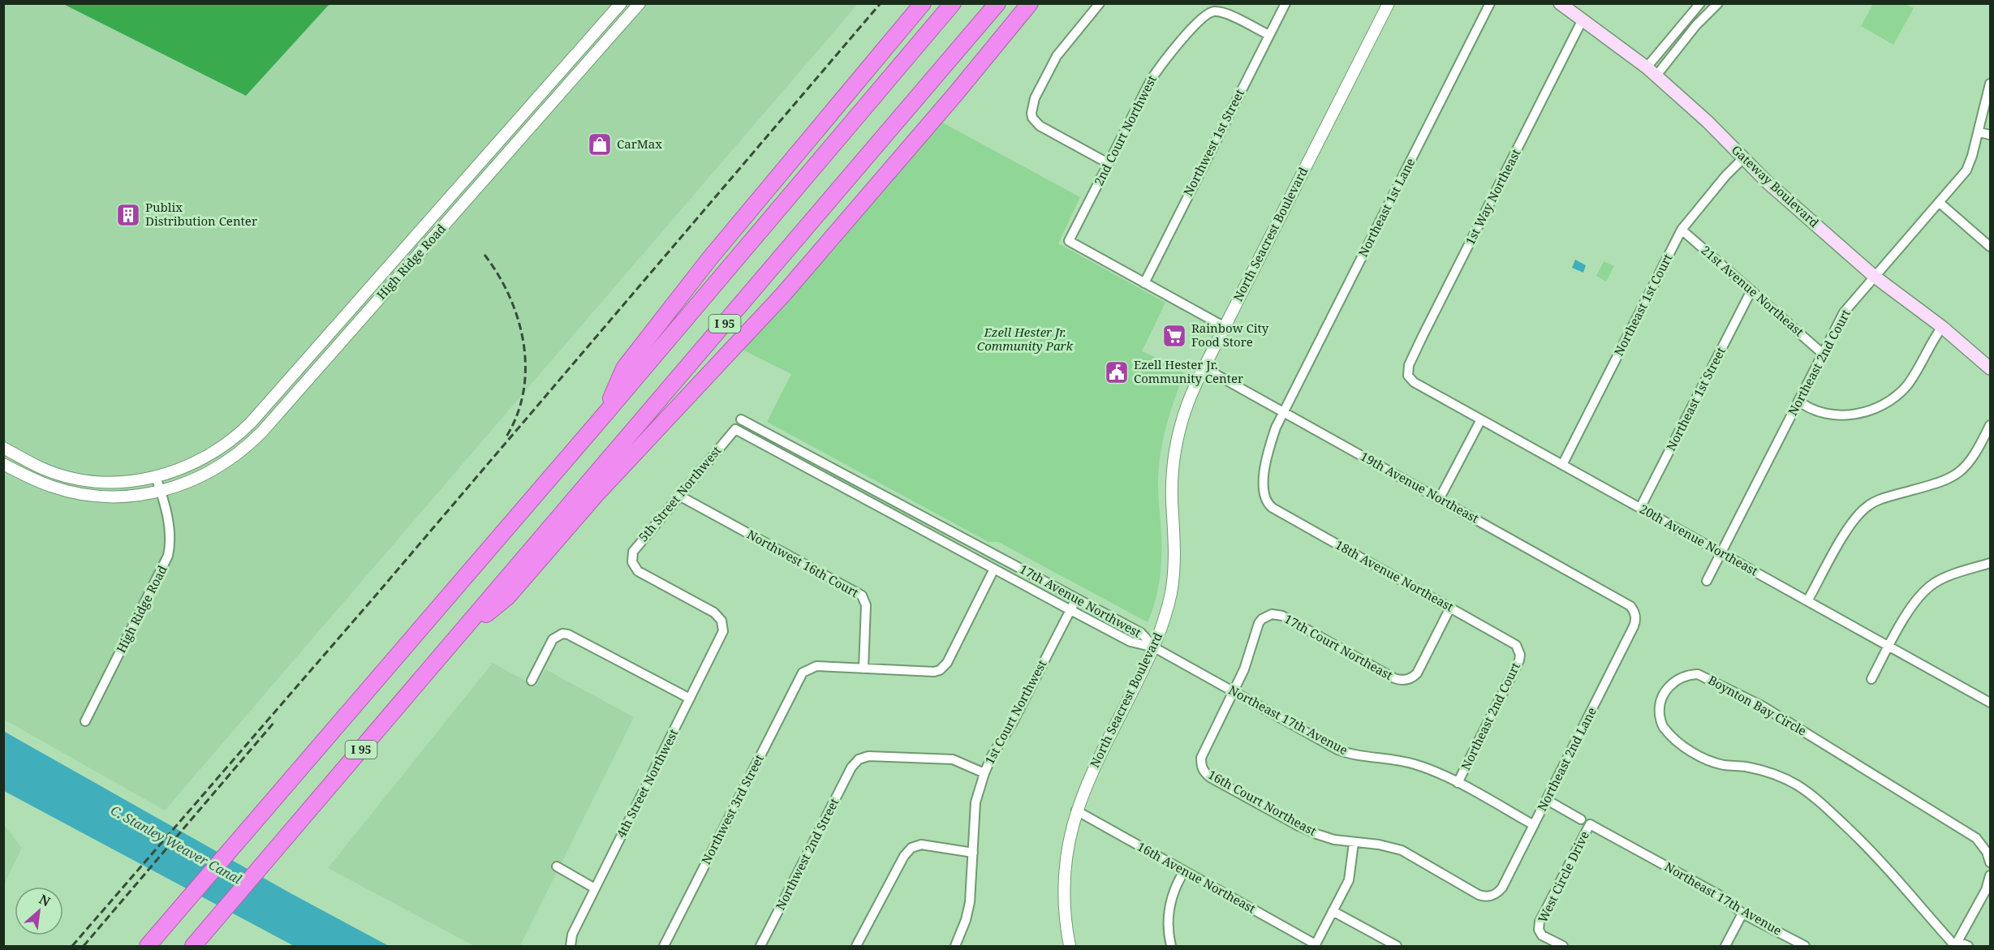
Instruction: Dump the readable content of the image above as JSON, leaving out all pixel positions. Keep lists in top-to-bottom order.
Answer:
{
  "streets": {
    "highway": ["I 95"],
    "main road": ["Gateway Boulevard"],
    "street": [
      "2nd Court Northwest",
      "Northwest 1st Street",
      "1st Way Northeast",
      "Northeast 1st Lane",
      "North Seacrest Boulevard",
      "High Ridge Road",
      "21st Avenue Northeast",
      "Northeast 1st Court",
      "Northeast 2nd Court",
      "Northeast 1st Street",
      "19th Avenue Northeast",
      "5th Street Northwest",
      "20th Avenue Northeast",
      "Northwest 16th Court",
      "18th Avenue Northeast",
      "17th Avenue Northwest",
      "17th Court Northeast",
      "Boynton Bay Circle",
      "1st Court Northwest",
      "Northeast 17th Avenue",
      "Northeast 2nd Lane",
      "4th Street Northwest",
      "16th Court Northeast",
      "Northwest 3rd Street",
      "Northwest 2nd Street",
      "West Circle Drive",
      "16th Avenue Northeast"
    ]
  },
  "crossings": [
    ["2nd Court Northwest", "Northwest 1st Street"],
    ["Gateway Boulevard", "1st Way Northeast"],
    ["Gateway Boulevard", "Northeast 1st Court"],
    ["Gateway Boulevard", "Northeast 2nd Court"],
    ["1st Way Northeast", "20th Avenue Northeast"],
    ["Northeast 1st Lane", "19th Avenue Northeast"],
    ["Northeast 1st Lane", "18th Avenue Northeast"],
    ["North Seacrest Boulevard", "19th Avenue Northeast"],
    ["North Seacrest Boulevard", "17th Avenue Northwest"],
    ["North Seacrest Boulevard", "Northeast 17th Avenue"],
    ["North Seacrest Boulevard", "16th Avenue Northeast"],
    ["21st Avenue Northeast", "Northeast 1st Court"],
    ["21st Avenue Northeast", "Northeast 2nd Court"],
    ["21st Avenue Northeast", "Northeast 1st Street"],
    ["Northeast 1st Court", "20th Avenue Northeast"],
    ["Northeast 2nd Court", "20th Avenue Northeast"],
    ["Northeast 2nd Court", "18th Avenue Northeast"],
    ["Northeast 2nd Court", "Northeast 17th Avenue"],
    ["Northeast 1st Street", "20th Avenue Northeast"],
    ["19th Avenue Northeast", "18th Avenue Northeast"],
    ["19th Avenue Northeast", "Northeast 2nd Lane"],
    ["5th Street Northwest", "Northwest 16th Court"],
    ["5th Street Northwest", "17th Avenue Northwest"],
    ["5th Street Northwest", "4th Street Northwest"],
    ["Northwest 16th Court", "Northwest 3rd Street"],
    ["18th Avenue Northeast", "17th Court Northeast"],
    ["17th Avenue Northwest", "1st Court Northwest"],
    ["17th Avenue Northwest", "Northeast 17th Avenue"],
    ["17th Court Northeast", "Northeast 17th Avenue"],
    ["17th Court Northeast", "16th Court Northeast"],
    ["1st Court Northwest", "Northwest 2nd Street"],
    ["Northeast 17th Avenue", "Northeast 2nd Lane"],
    ["Northeast 17th Avenue", "16th Court Northeast"],
    ["Northeast 17th Avenue", "West Circle Drive"],
    ["Northeast 2nd Lane", "16th Court Northeast"]
  ],
  "water": ["C. Stanley Weaver Canal"],
  "parks": ["Ezell Hester Jr. Community Park"],
  "places": {
    "shop": ["CarMax"],
    "building": ["Publix Distribution Center"],
    "supermarket": ["Rainbow City Food Store"],
    "public building": ["Ezell Hester Jr. Community Center"]
  },
  "north": "top right"
}
